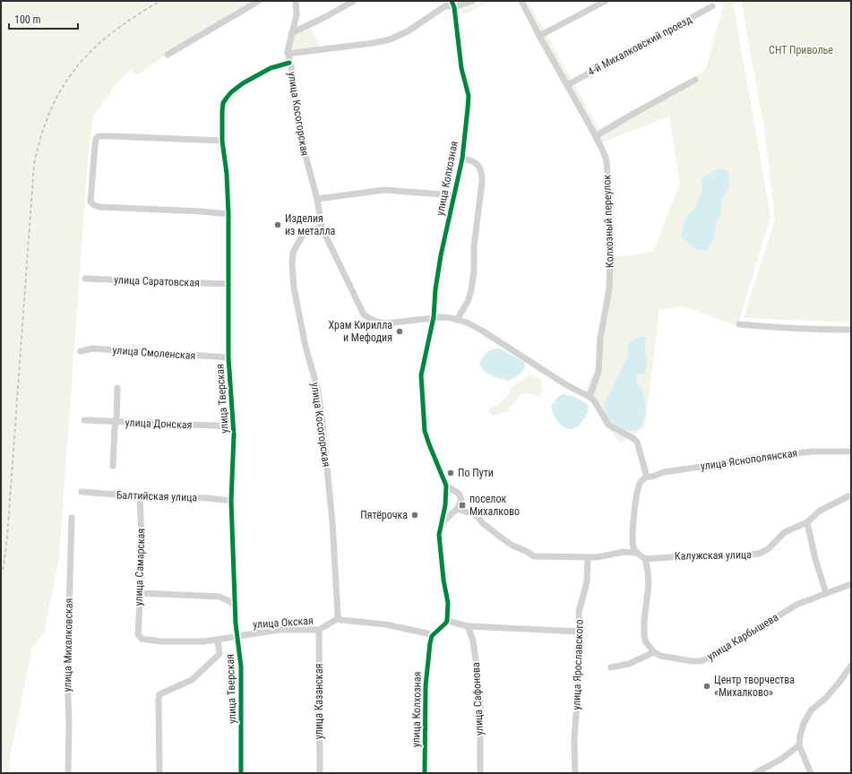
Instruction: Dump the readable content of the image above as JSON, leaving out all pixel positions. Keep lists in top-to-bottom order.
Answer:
{
  "streets": {
    "street": [
      "4-й Михалковский проезд",
      "улица Косогорская",
      "улица Колхозная",
      "Колхозный переулок",
      "улица Саратовская",
      "улица Смоленская",
      "улица Тверская",
      "улица Донская",
      "улица Яснополянская",
      "Балтийская улица",
      "Калужская улица",
      "улица Самарская",
      "улица Окская",
      "улица Карбышева",
      "улица Михалковская",
      "улица Ярославского",
      "улица Сафонова",
      "улица Казанская"
    ]
  },
  "crossings": [
    ["4-й Михалковский проезд", "Колхозный переулок"],
    ["улица Косогорская", "улица Колхозная"],
    ["улица Косогорская", "улица Тверская"],
    ["улица Косогорская", "улица Окская"],
    ["улица Саратовская", "улица Тверская"],
    ["улица Смоленская", "улица Тверская"],
    ["улица Тверская", "улица Донская"],
    ["улица Тверская", "Балтийская улица"],
    ["улица Тверская", "улица Окская"],
    ["Балтийская улица", "улица Самарская"],
    ["улица Самарская", "улица Окская"],
    ["улица Окская", "улица Казанская"]
  ],
  "parks": ["СНТ Приволье"],
  "places": {
    "other": [
      "Изделия из металла",
      "Храм Кирилла и Мефодия",
      "По Пути",
      "Пятёрочка",
      "Центр творчества «Михалково»"
    ],
    "transit": ["поселок Михалково"]
  },
  "scale_bar": "100 m"
}
